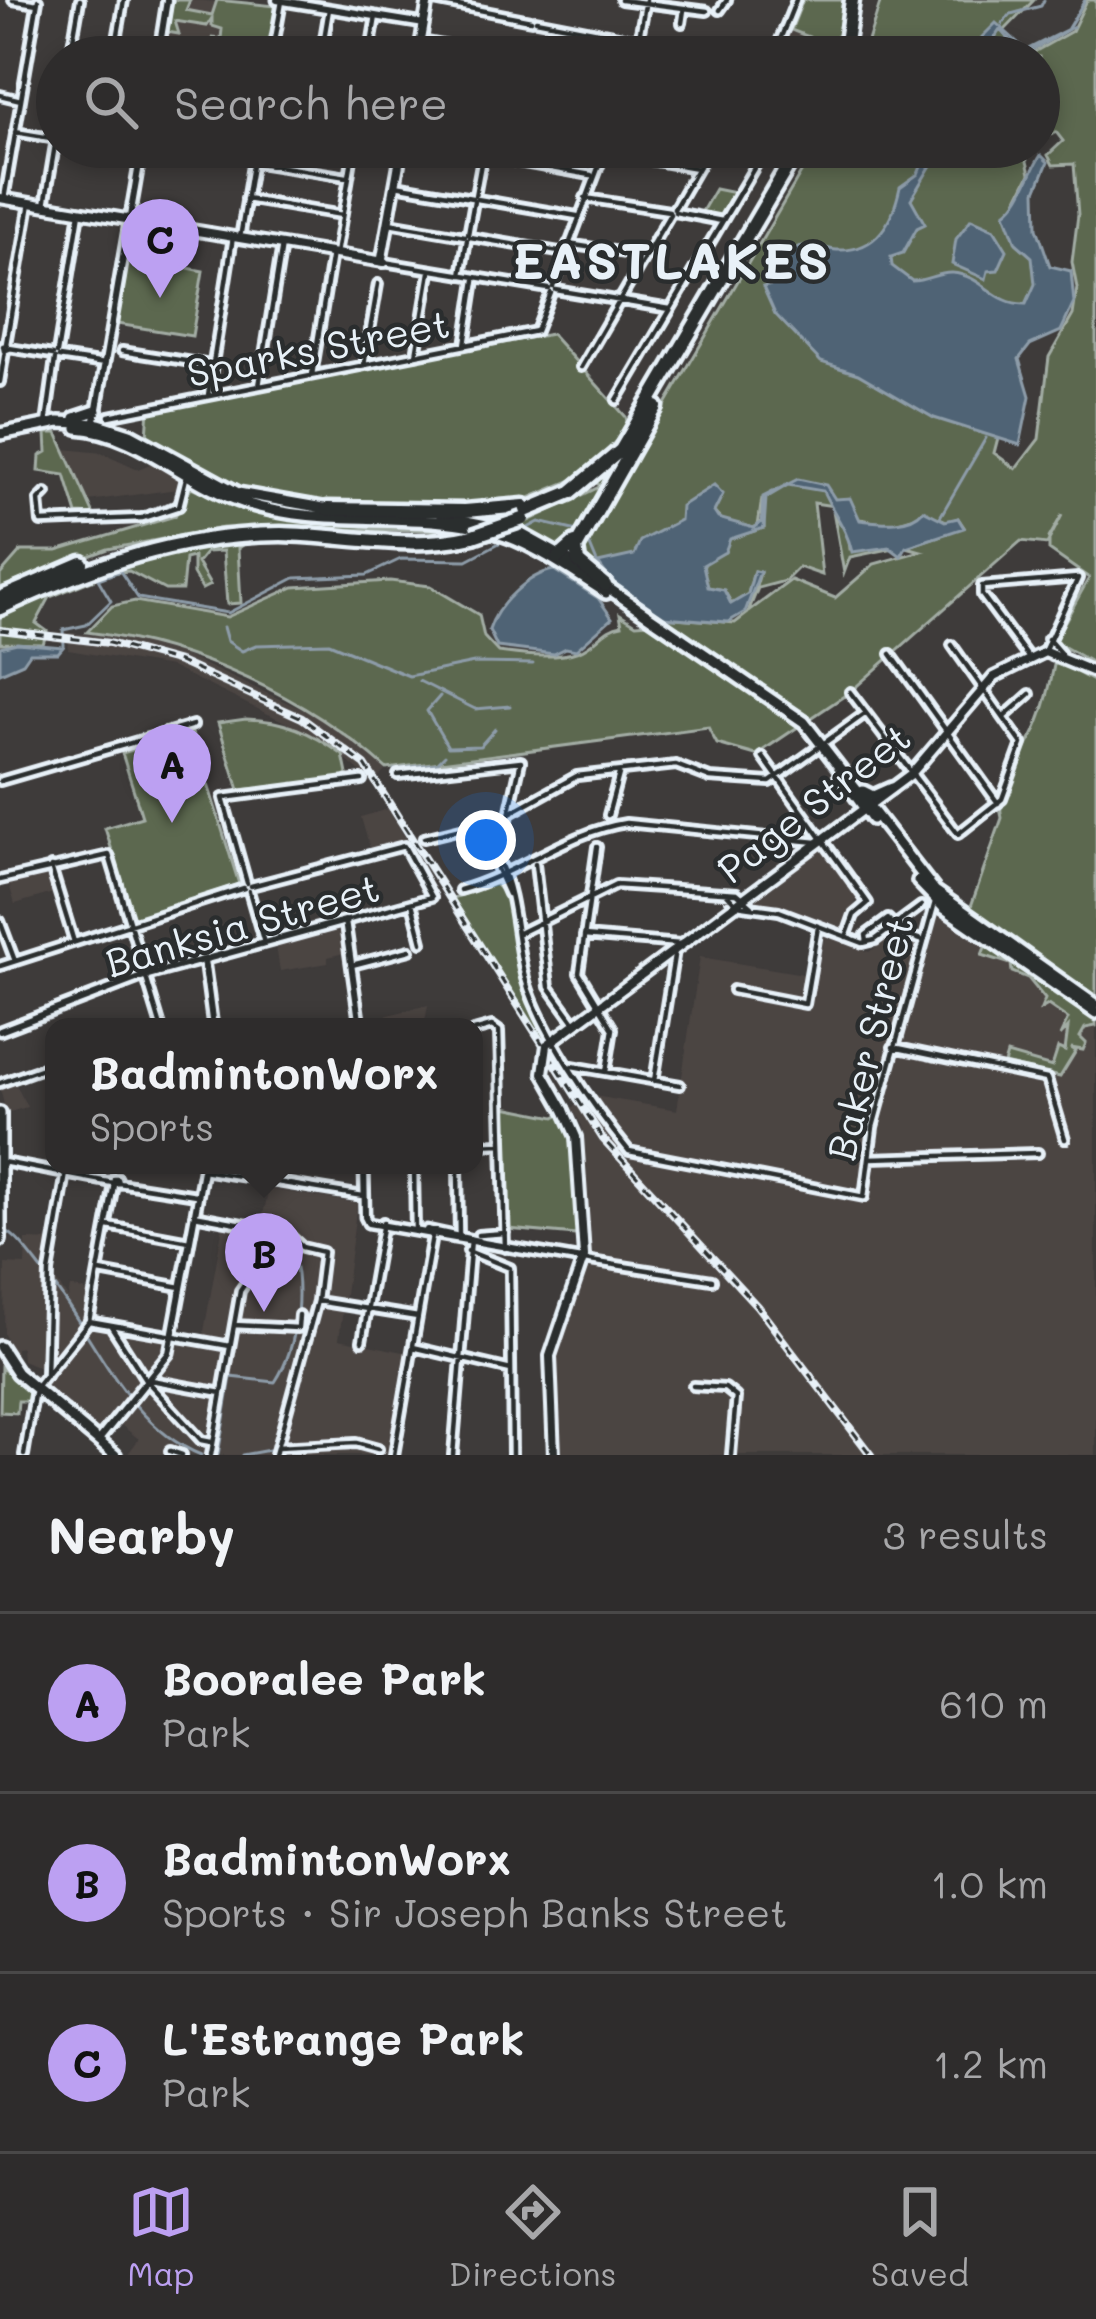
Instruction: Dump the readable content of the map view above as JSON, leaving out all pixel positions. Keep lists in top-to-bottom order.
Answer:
{
  "streets": {
    "main road": ["Page Street"],
    "street": ["Sparks Street", "Banksia Street", "Baker Street"]
  },
  "districts": ["EASTLAKES"],
  "page": {
    "search": "Search here",
    "pins": ["C", "A", "B"],
    "popup": ["BadmintonWorx", "Sports"],
    "heading": ["Nearby", "3 results"],
    "list": [
      {
        "mark": "A",
        "name": "Booralee Park",
        "note": "Park",
        "value": "610 m"
      },
      {
        "mark": "B",
        "name": "BadmintonWorx",
        "note": "Sports · Sir Joseph Banks Street",
        "value": "1.0 km"
      },
      {
        "mark": "C",
        "name": "L'Estrange Park",
        "note": "Park",
        "value": "1.2 km"
      }
    ],
    "nav": ["Map", "Directions", "Saved"]
  }
}
